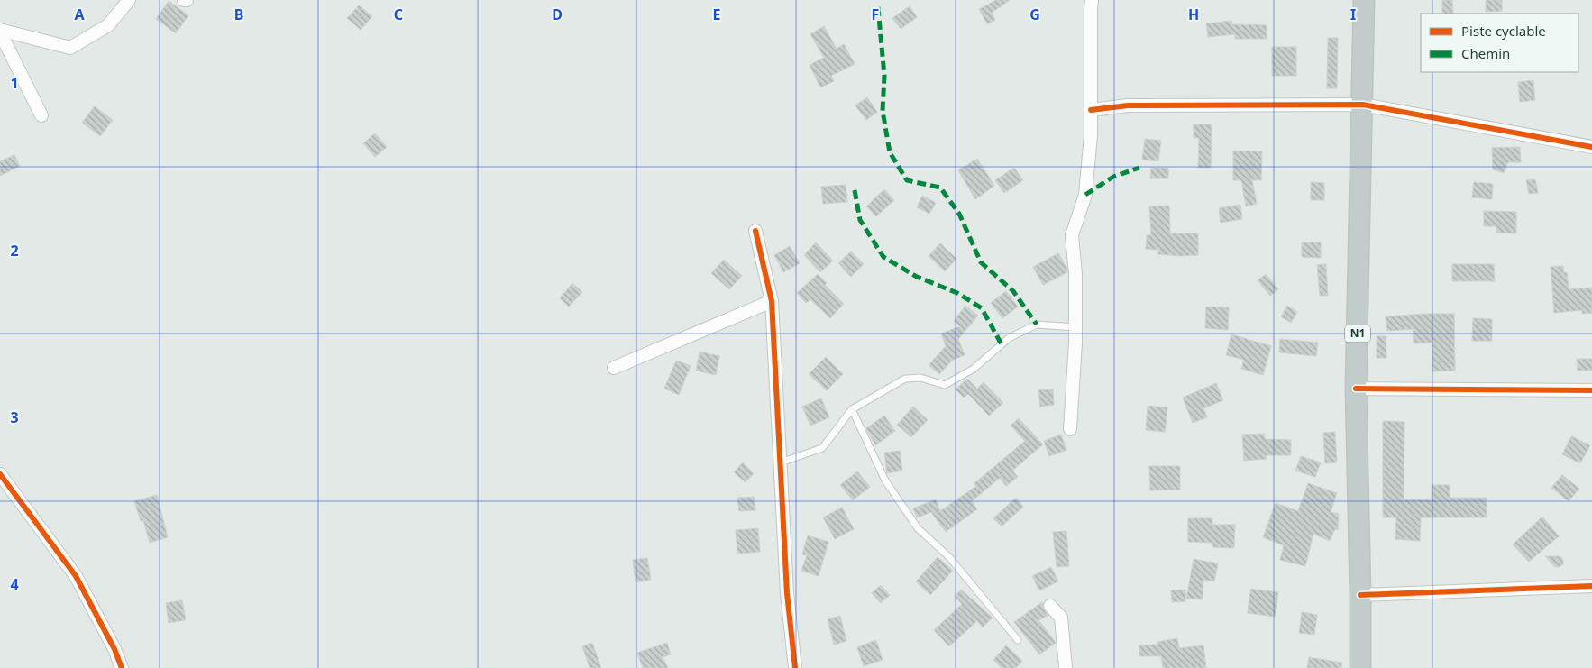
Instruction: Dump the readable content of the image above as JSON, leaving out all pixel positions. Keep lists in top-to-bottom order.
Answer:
{
  "streets": {
    "highway": ["N1"]
  },
  "legend": ["Piste cyclable", "Chemin"],
  "grid": {
    "columns": [
      "A",
      "B",
      "C",
      "D",
      "E",
      "F",
      "G",
      "H",
      "I"
    ],
    "rows": [
      "1",
      "2",
      "3",
      "4"
    ]
  }
}
